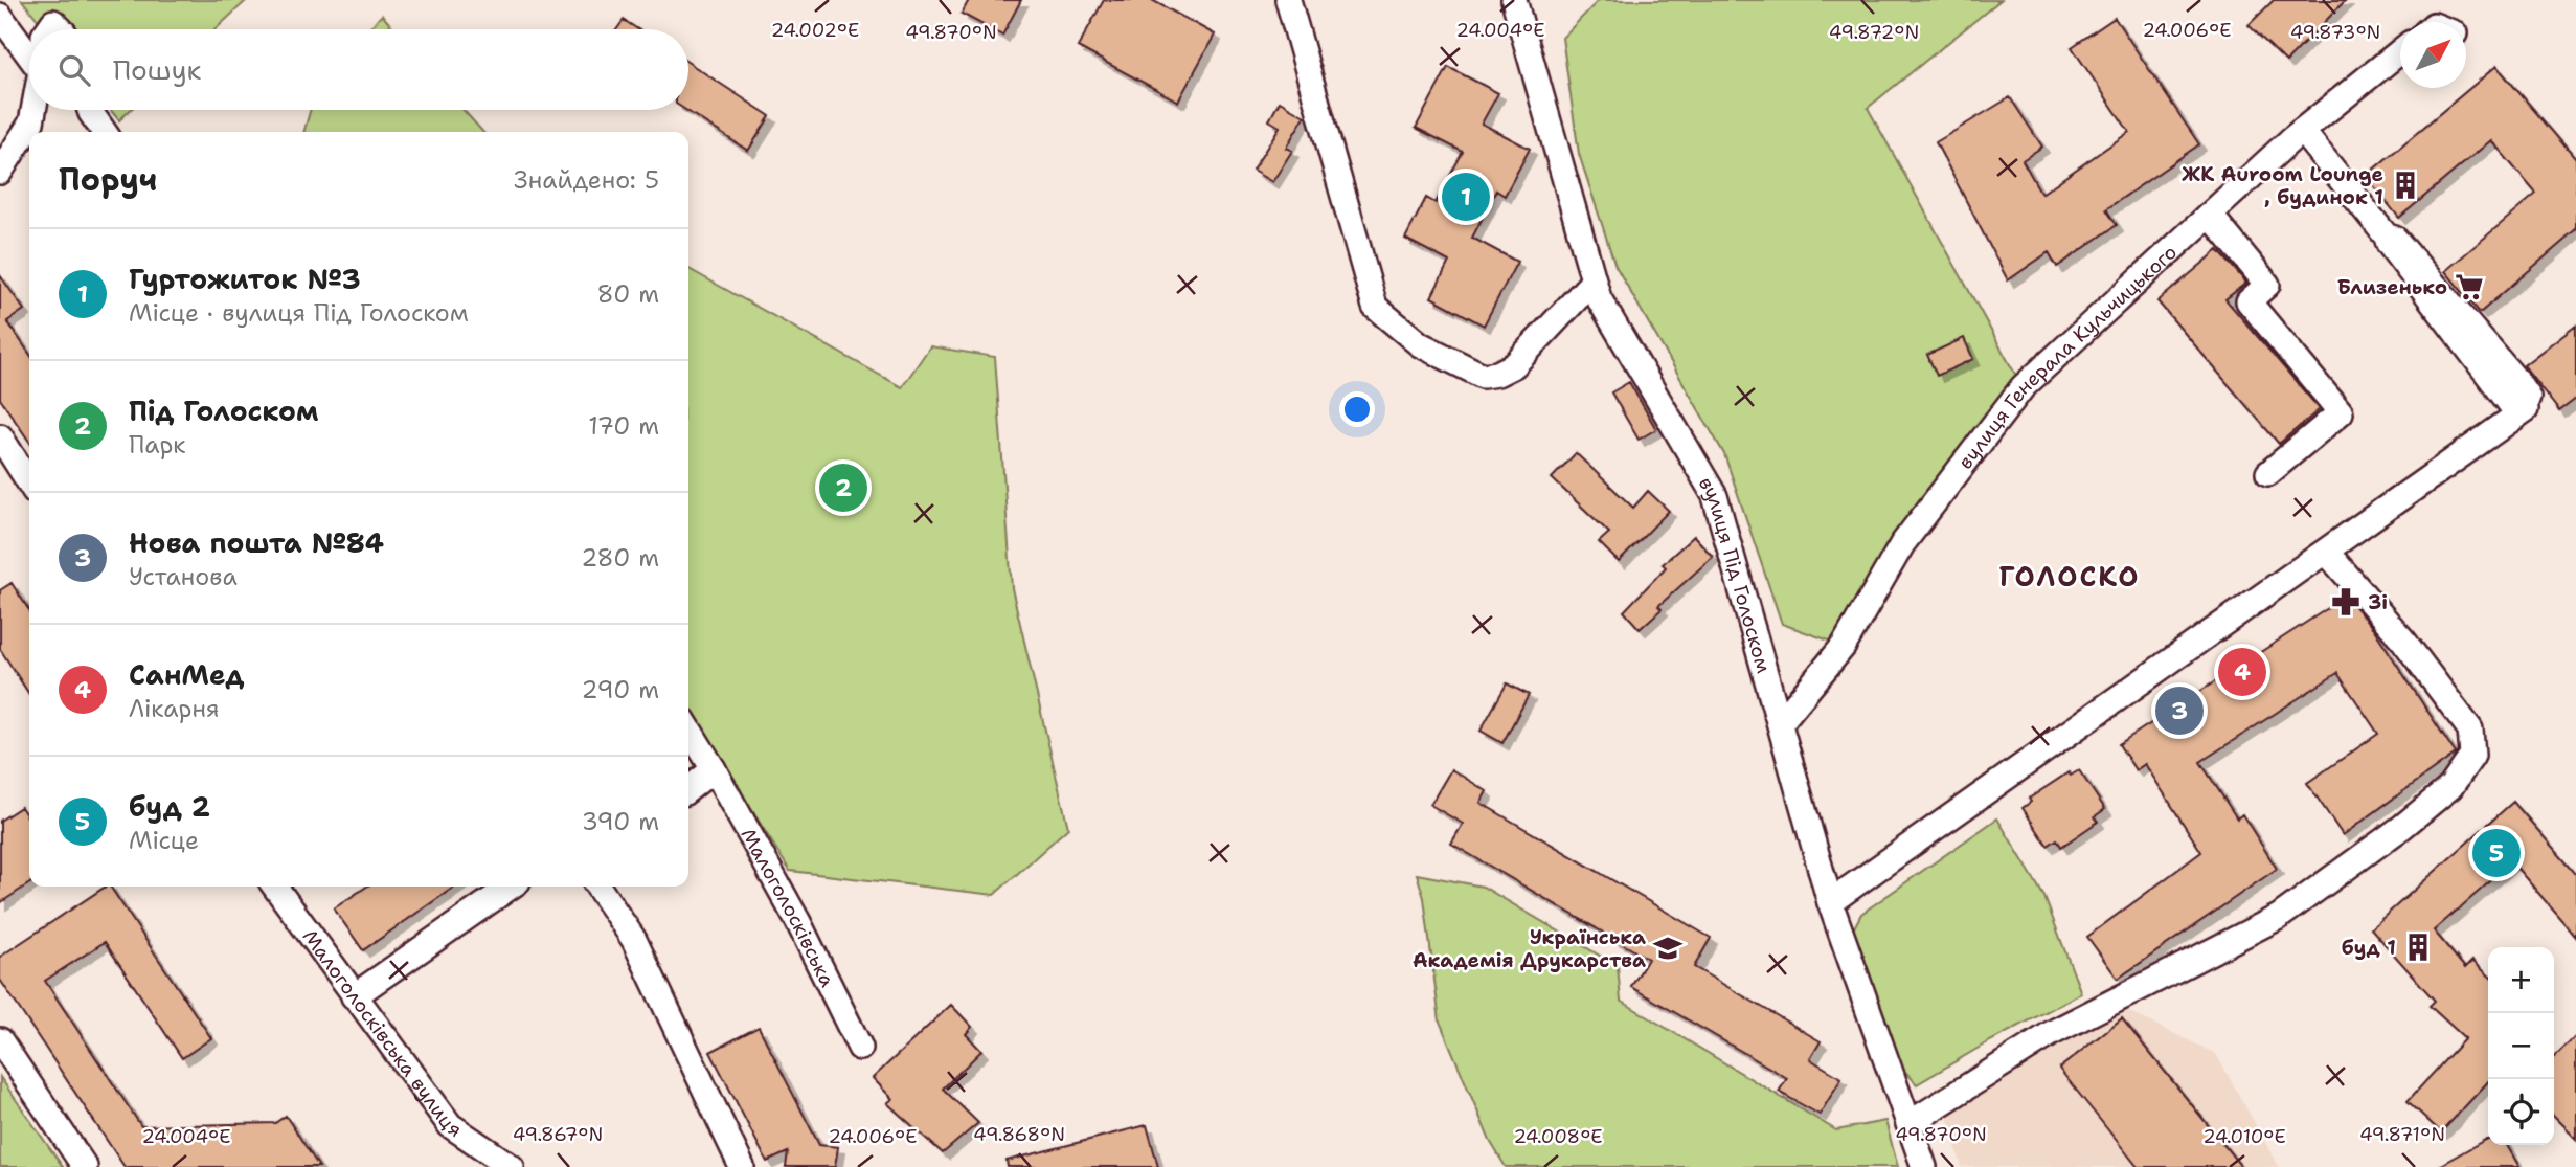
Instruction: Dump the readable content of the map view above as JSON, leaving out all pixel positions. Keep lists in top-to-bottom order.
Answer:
{
  "streets": {
    "street": [
      "вулиця Генерала Кульчицького",
      "вулиця Під Голоском",
      "Малоголосківська",
      "Малоголосківська вулиця"
    ]
  },
  "crossings": [
    ["вулиця Генерала Кульчицького", "вулиця Під Голоском"]
  ],
  "districts": ["ГОЛОСКО"],
  "places": {
    "building": ["ЖК Auroom Lounge , будинок 1", "буд 1"],
    "supermarket": ["Близенько"],
    "pharmacy": ["3і"],
    "school or university": ["Українська Академія Друкарства"]
  },
  "north": "top right",
  "page": {
    "search": "Пошук",
    "heading": ["Поруч", "Знайдено: 5"],
    "pins": [
      "1",
      "2",
      "4",
      "3",
      "5"
    ],
    "list": [
      {
        "mark": "1",
        "name": "Гуртожиток №3",
        "note": "Місце · вулиця Під Голоском",
        "value": "80 m"
      },
      {
        "mark": "2",
        "name": "Під Голоском",
        "note": "Парк",
        "value": "170 m"
      },
      {
        "mark": "3",
        "name": "Нова пошта №84",
        "note": "Установа",
        "value": "280 m"
      },
      {
        "mark": "4",
        "name": "СанМед",
        "note": "Лікарня",
        "value": "290 m"
      },
      {
        "mark": "5",
        "name": "буд 2",
        "note": "Місце",
        "value": "390 m"
      }
    ],
    "map_buttons": ["+", "−"]
  },
  "coordinates": [
    "24.002°E",
    "24.004°E",
    "24.006°E",
    "49.870°N",
    "49.872°N",
    "49.873°N",
    "49.867°N",
    "49.868°N",
    "49.871°N",
    "24.008°E",
    "24.010°E"
  ]
}
